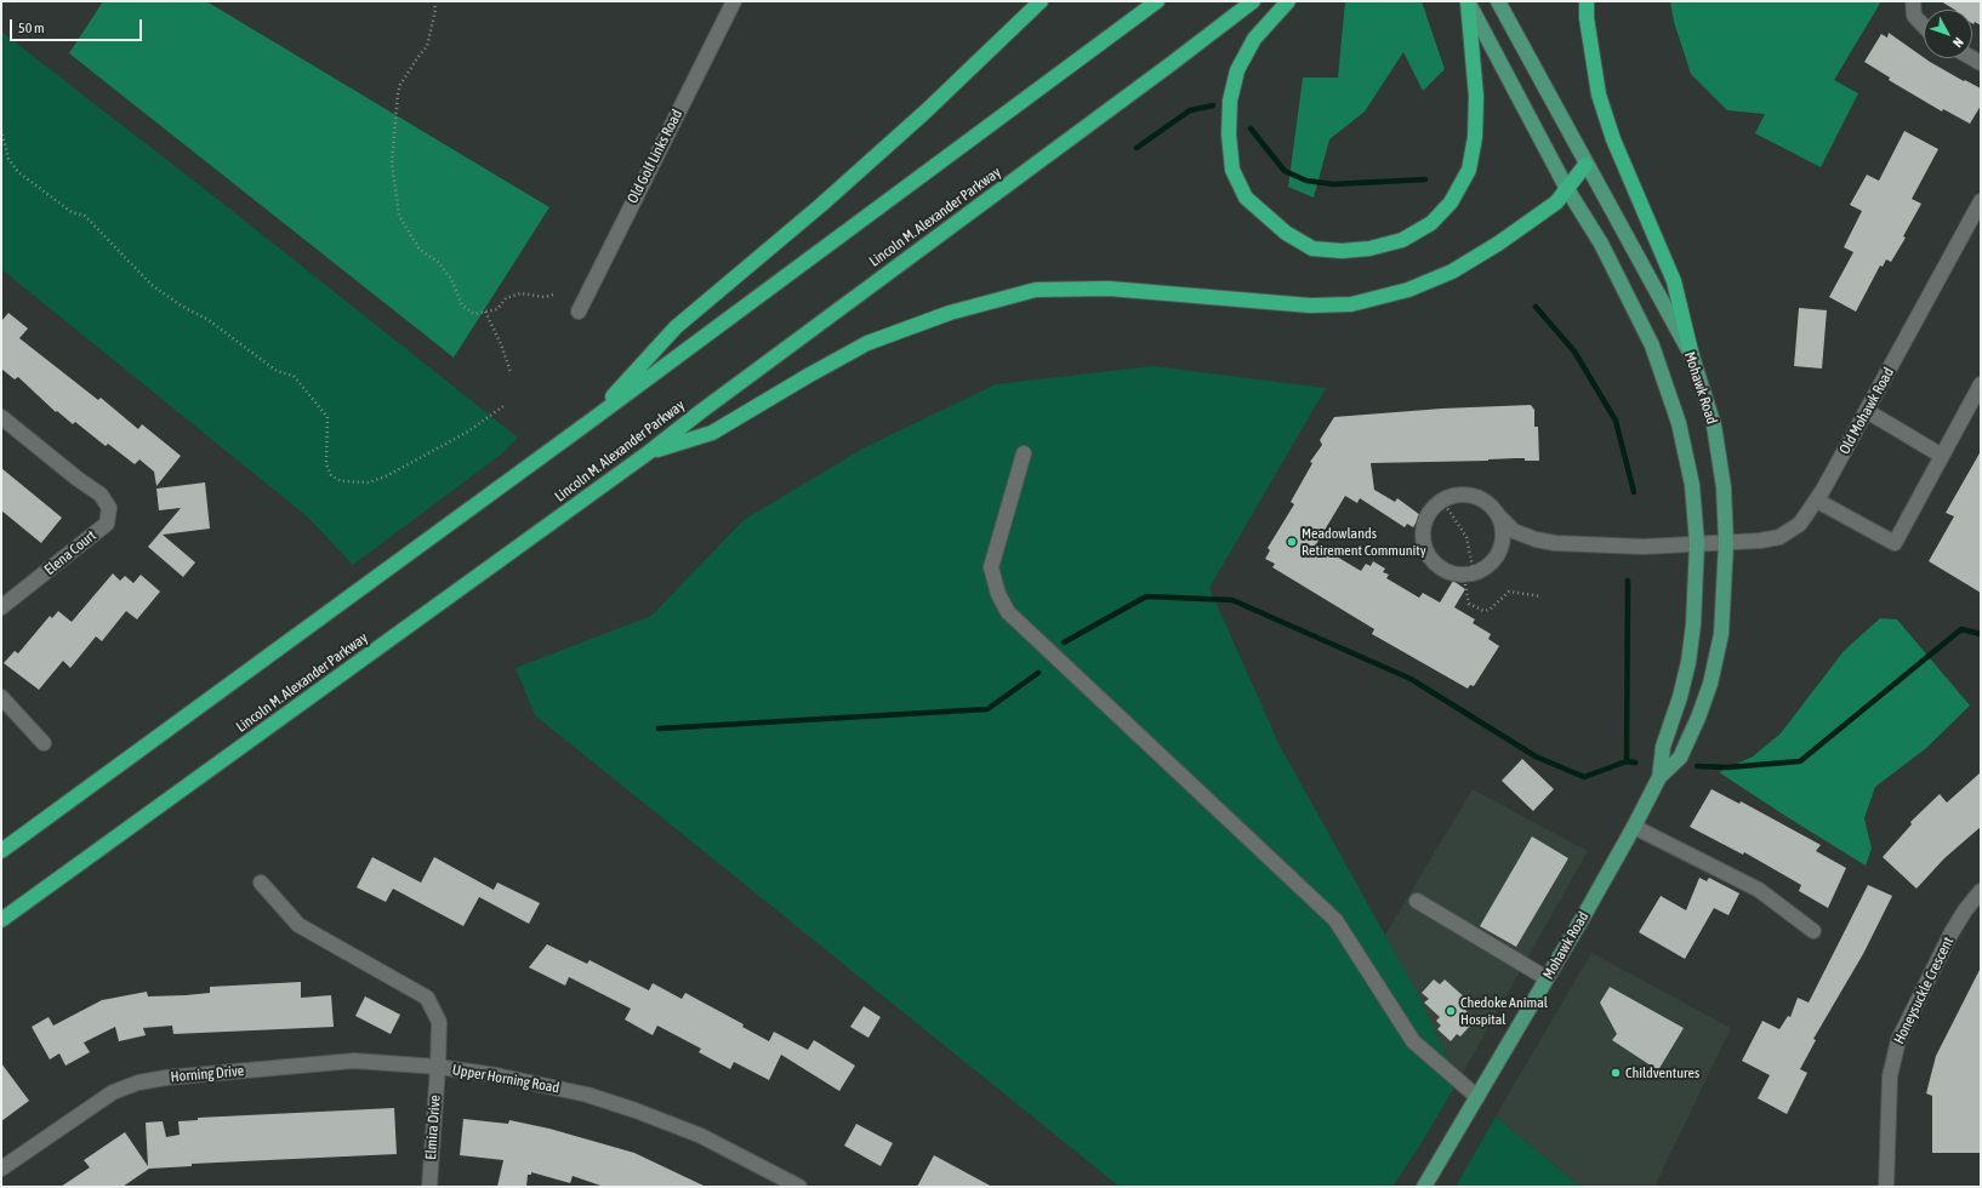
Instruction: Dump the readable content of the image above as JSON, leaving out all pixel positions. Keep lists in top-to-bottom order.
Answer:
{
  "streets": {
    "highway": ["Lincoln M. Alexander Parkway"],
    "main road": ["Mohawk Road"],
    "street": [
      "Old Golf Links Road",
      "Old Mohawk Road",
      "Elena Court",
      "Honeysuckle Crescent",
      "Horning Drive",
      "Upper Horning Road",
      "Elmira Drive"
    ]
  },
  "crossings": [
    ["Mohawk Road", "Old Mohawk Road"],
    ["Horning Drive", "Upper Horning Road"],
    ["Horning Drive", "Elmira Drive"],
    ["Upper Horning Road", "Elmira Drive"]
  ],
  "places": ["Meadowlands Retirement Community", "Chedoke Animal Hospital", "Childventures"],
  "scale_bar": "50 m",
  "north": "bottom right"
}
